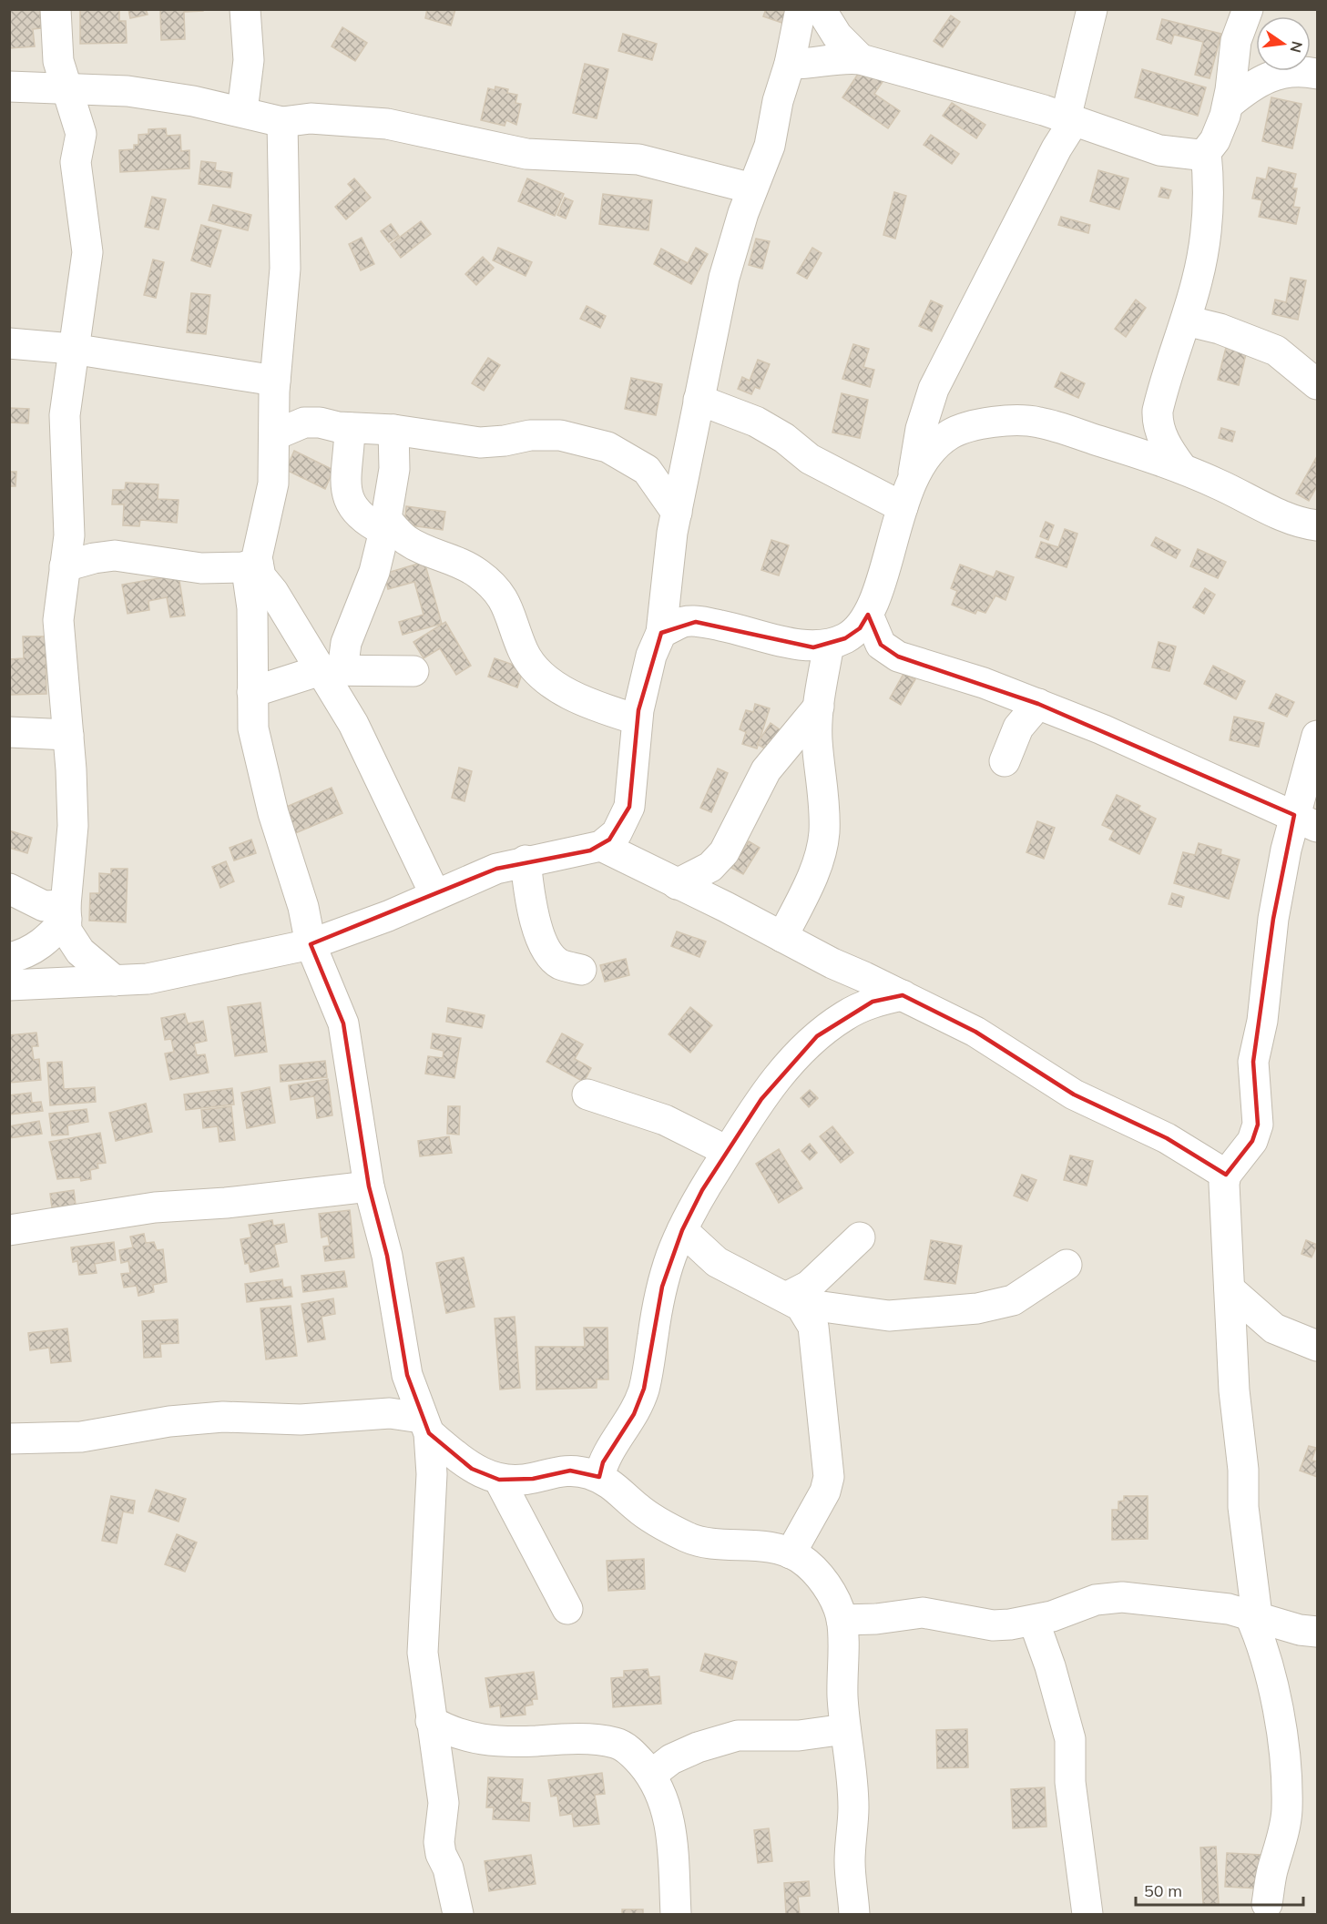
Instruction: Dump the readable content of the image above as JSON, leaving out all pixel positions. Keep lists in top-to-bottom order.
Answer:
{
  "scale_bar": "50 m",
  "north": "right"
}
